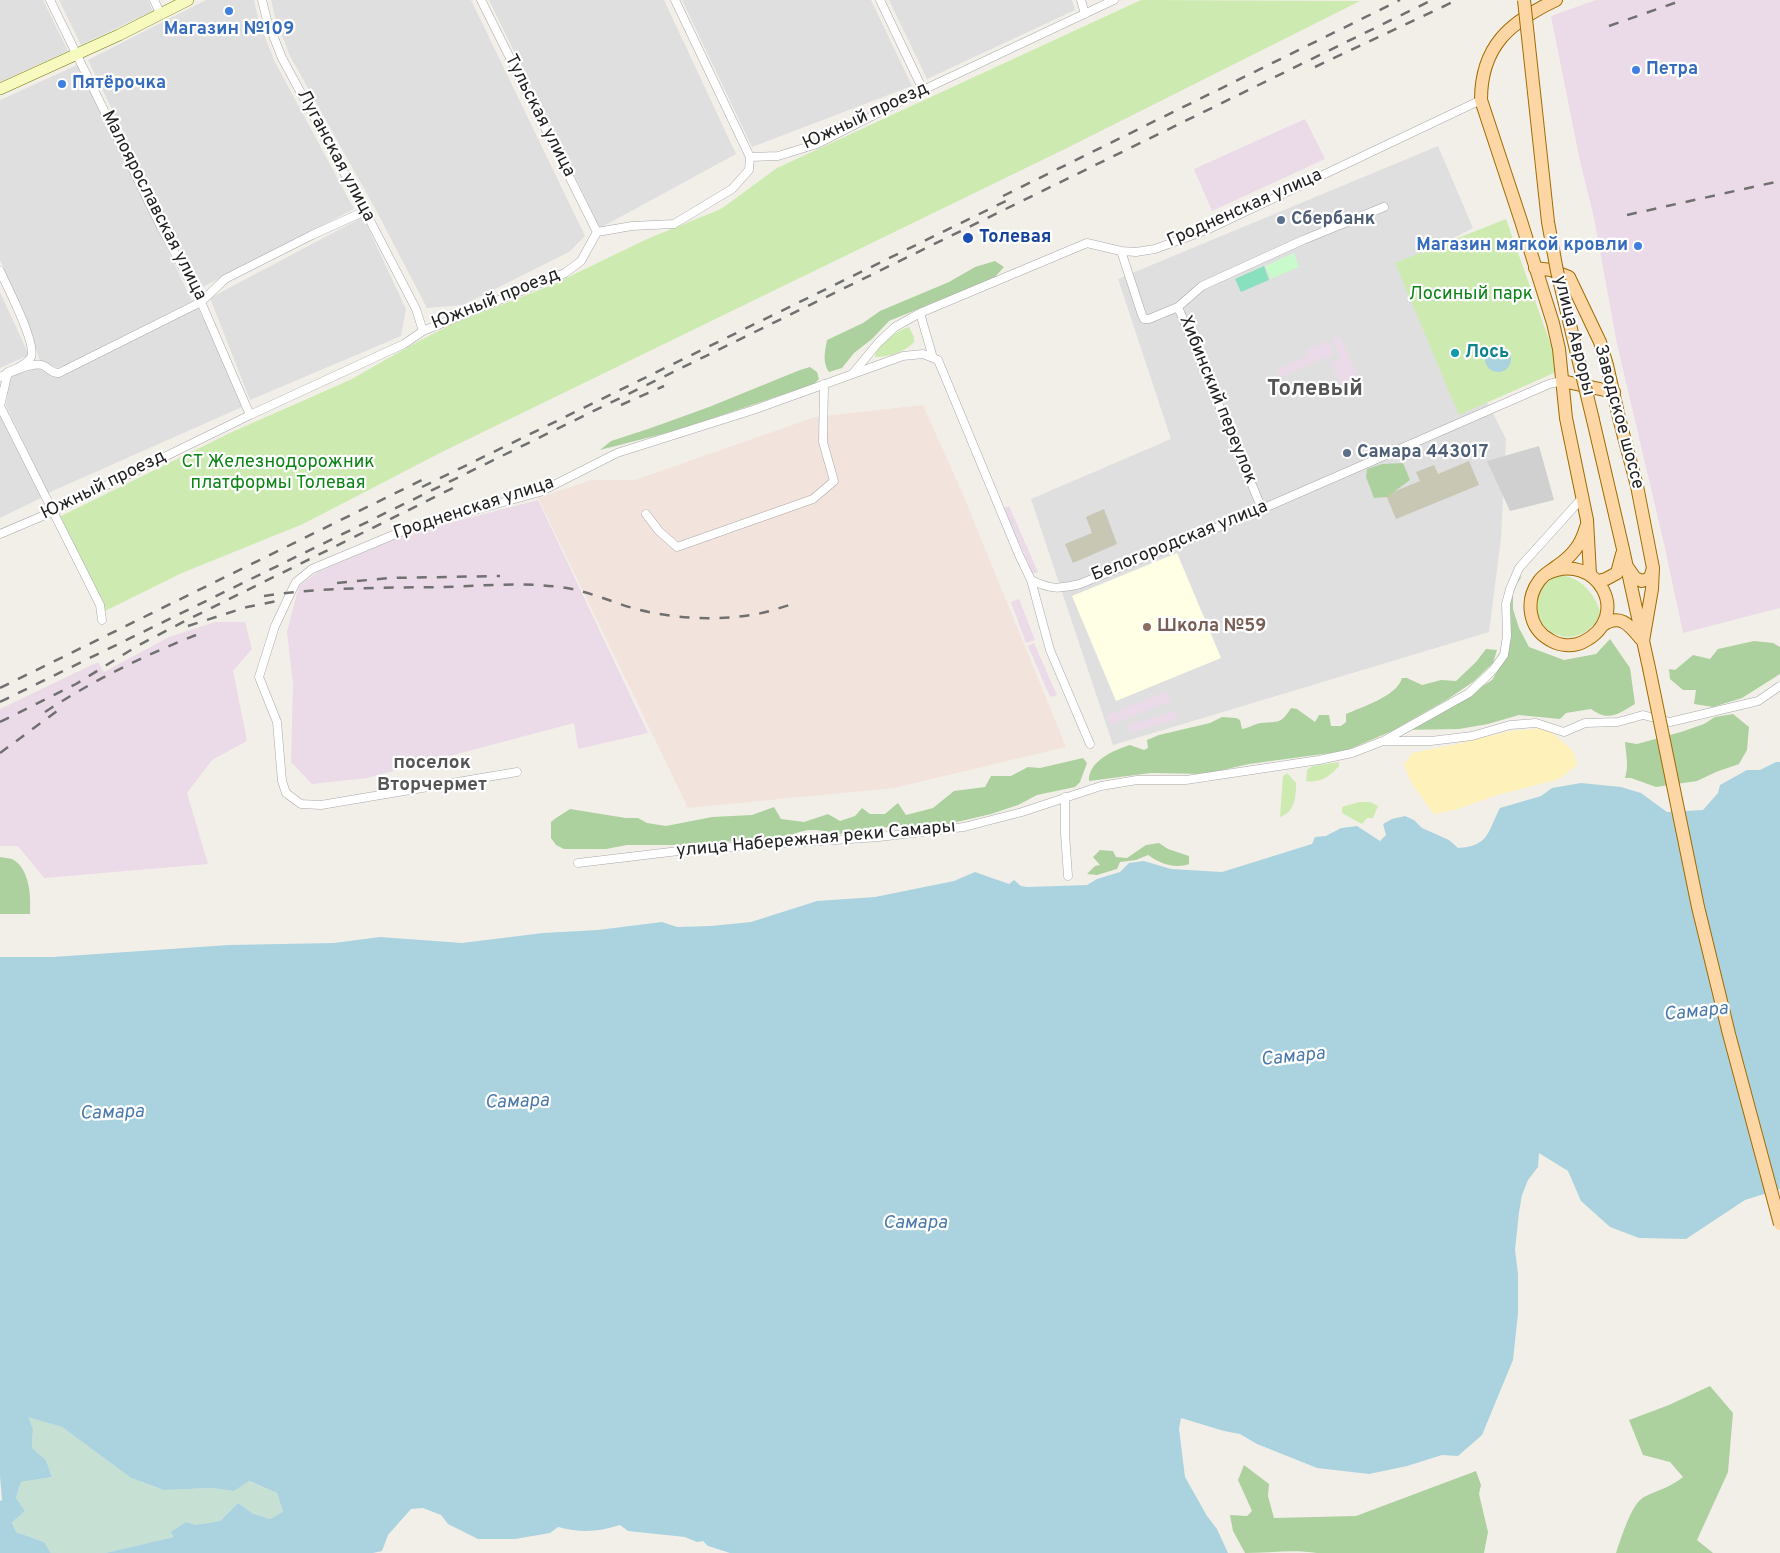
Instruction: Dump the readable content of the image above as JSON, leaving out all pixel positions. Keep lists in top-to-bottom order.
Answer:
{
  "streets": {
    "main road": ["улица Авроры", "Заводское шоссе"],
    "street": [
      "Тульская улица",
      "Южный проезд",
      "Луганская улица",
      "Малоярославская улица",
      "Гродненская улица",
      "Хибинский переулок",
      "Белогородская улица",
      "улица Набережная реки Самары"
    ]
  },
  "crossings": [
    ["Тульская улица", "Южный проезд"],
    ["Южный проезд", "Луганская улица"],
    ["Южный проезд", "Малоярославская улица"],
    ["Гродненская улица", "Хибинский переулок"],
    ["улица Авроры", "Заводское шоссе"],
    ["Хибинский переулок", "Белогородская улица"]
  ],
  "districts": ["Толевый", "поселок Вторчермет"],
  "water": ["Самара"],
  "parks": ["Лосиный парк", "СТ Железнодорожник платформы Толевая"],
  "places": [
    "Магазин №109",
    "Петра",
    "Пятёрочка",
    "Сбербанк",
    "Толевая",
    "Магазин мягкой кровли",
    "Лось",
    "Самара 443017",
    "Школа №59"
  ]
}
